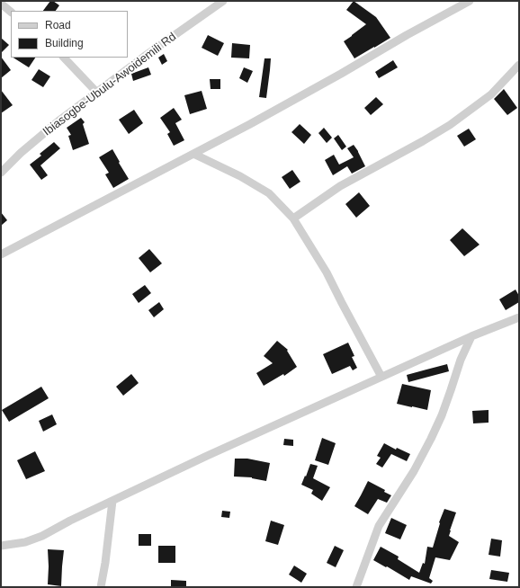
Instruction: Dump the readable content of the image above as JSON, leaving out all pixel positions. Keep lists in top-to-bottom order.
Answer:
{
  "streets": {
    "street": ["Ibiasogbe-Ubulu-Awoidemili Rd"]
  },
  "legend": ["Road", "Building"]
}
